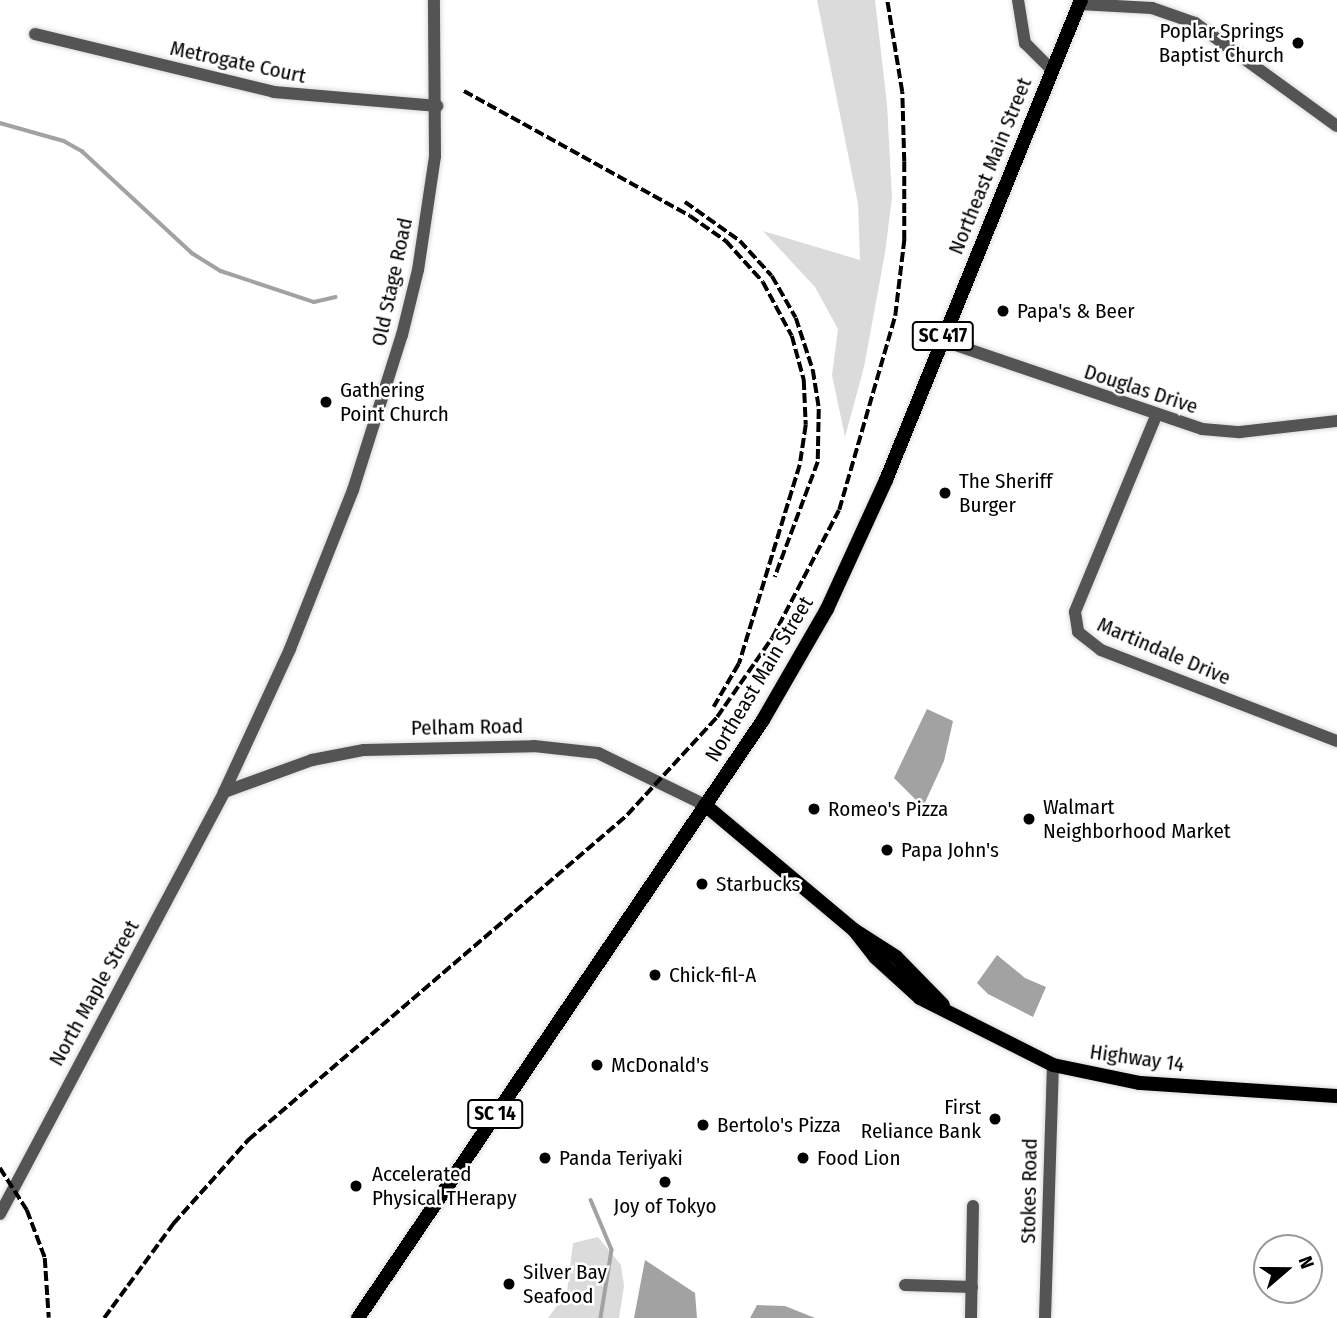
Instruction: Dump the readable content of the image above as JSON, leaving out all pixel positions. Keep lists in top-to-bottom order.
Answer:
{
  "streets": {
    "main road": [
      "Northeast Main Street",
      "SC 417",
      "Highway 14",
      "SC 14"
    ],
    "street": [
      "Metrogate Court",
      "Old Stage Road",
      "Douglas Drive",
      "Martindale Drive",
      "Pelham Road",
      "North Maple Street",
      "Stokes Road"
    ]
  },
  "crossings": [
    ["Metrogate Court", "Old Stage Road"],
    ["Northeast Main Street", "Douglas Drive"],
    ["Northeast Main Street", "Pelham Road"],
    ["Northeast Main Street", "Highway 14"],
    ["Old Stage Road", "Pelham Road"],
    ["Old Stage Road", "North Maple Street"],
    ["Douglas Drive", "Martindale Drive"],
    ["Pelham Road", "North Maple Street"],
    ["Pelham Road", "Highway 14"],
    ["Highway 14", "Stokes Road"]
  ],
  "places": [
    "Poplar Springs Baptist Church",
    "Papa's & Beer",
    "Gathering Point Church",
    "The Sheriff Burger",
    "Romeo's Pizza",
    "Walmart Neighborhood Market",
    "Papa John's",
    "Starbucks",
    "Chick-fil-A",
    "McDonald's",
    "First Reliance Bank",
    "Bertolo's Pizza",
    "Panda Teriyaki",
    "Food Lion",
    "Joy of Tokyo",
    "Accelerated Physical THerapy",
    "Silver Bay Seafood"
  ],
  "north": "right"
}
